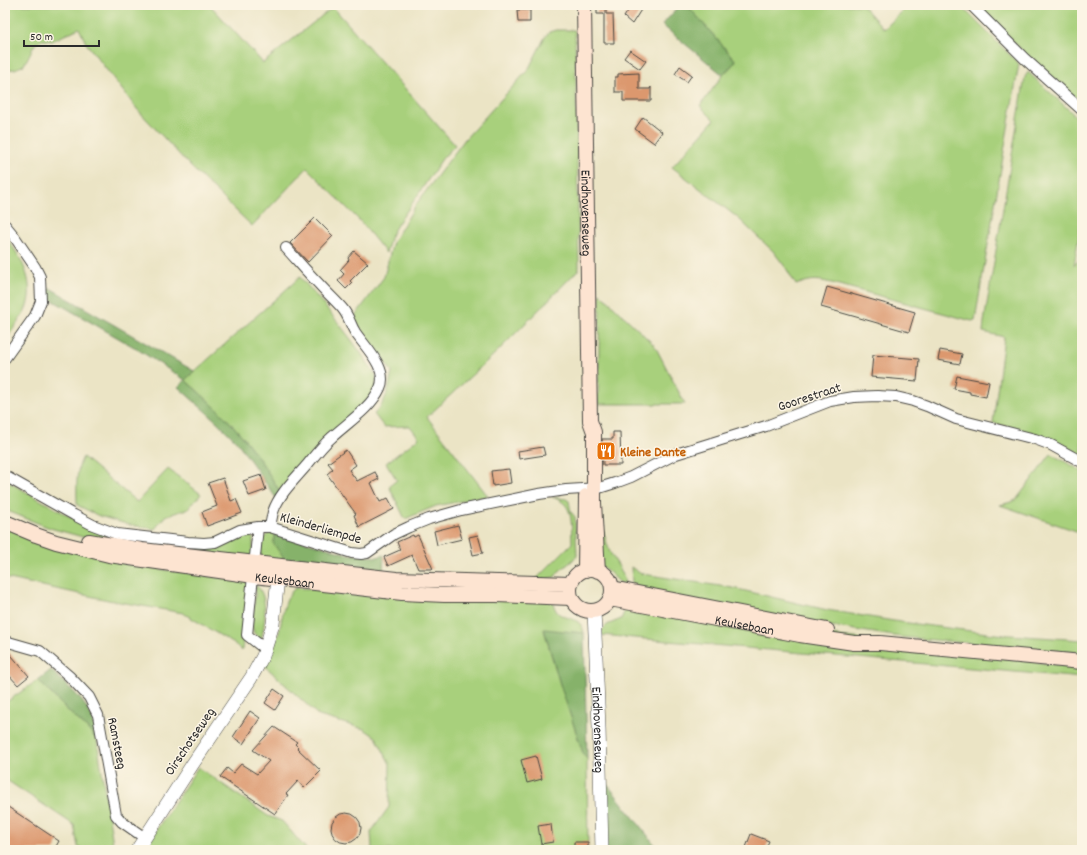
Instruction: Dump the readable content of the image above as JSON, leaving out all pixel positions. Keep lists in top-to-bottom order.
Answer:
{
  "streets": {
    "main road": ["Eindhovenseweg", "Keulsebaan"],
    "street": [
      "Goorestraat",
      "Kleinderliempde",
      "Oirschotseweg",
      "Ramsteeg"
    ]
  },
  "crossings": [
    ["Eindhovenseweg", "Goorestraat"],
    ["Eindhovenseweg", "Kleinderliempde"],
    ["Eindhovenseweg", "Keulsebaan"],
    ["Goorestraat", "Kleinderliempde"],
    ["Keulsebaan", "Oirschotseweg"],
    ["Oirschotseweg", "Ramsteeg"]
  ],
  "places": {
    "restaurant": ["Kleine Dante"]
  },
  "scale_bar": "50 m"
}
